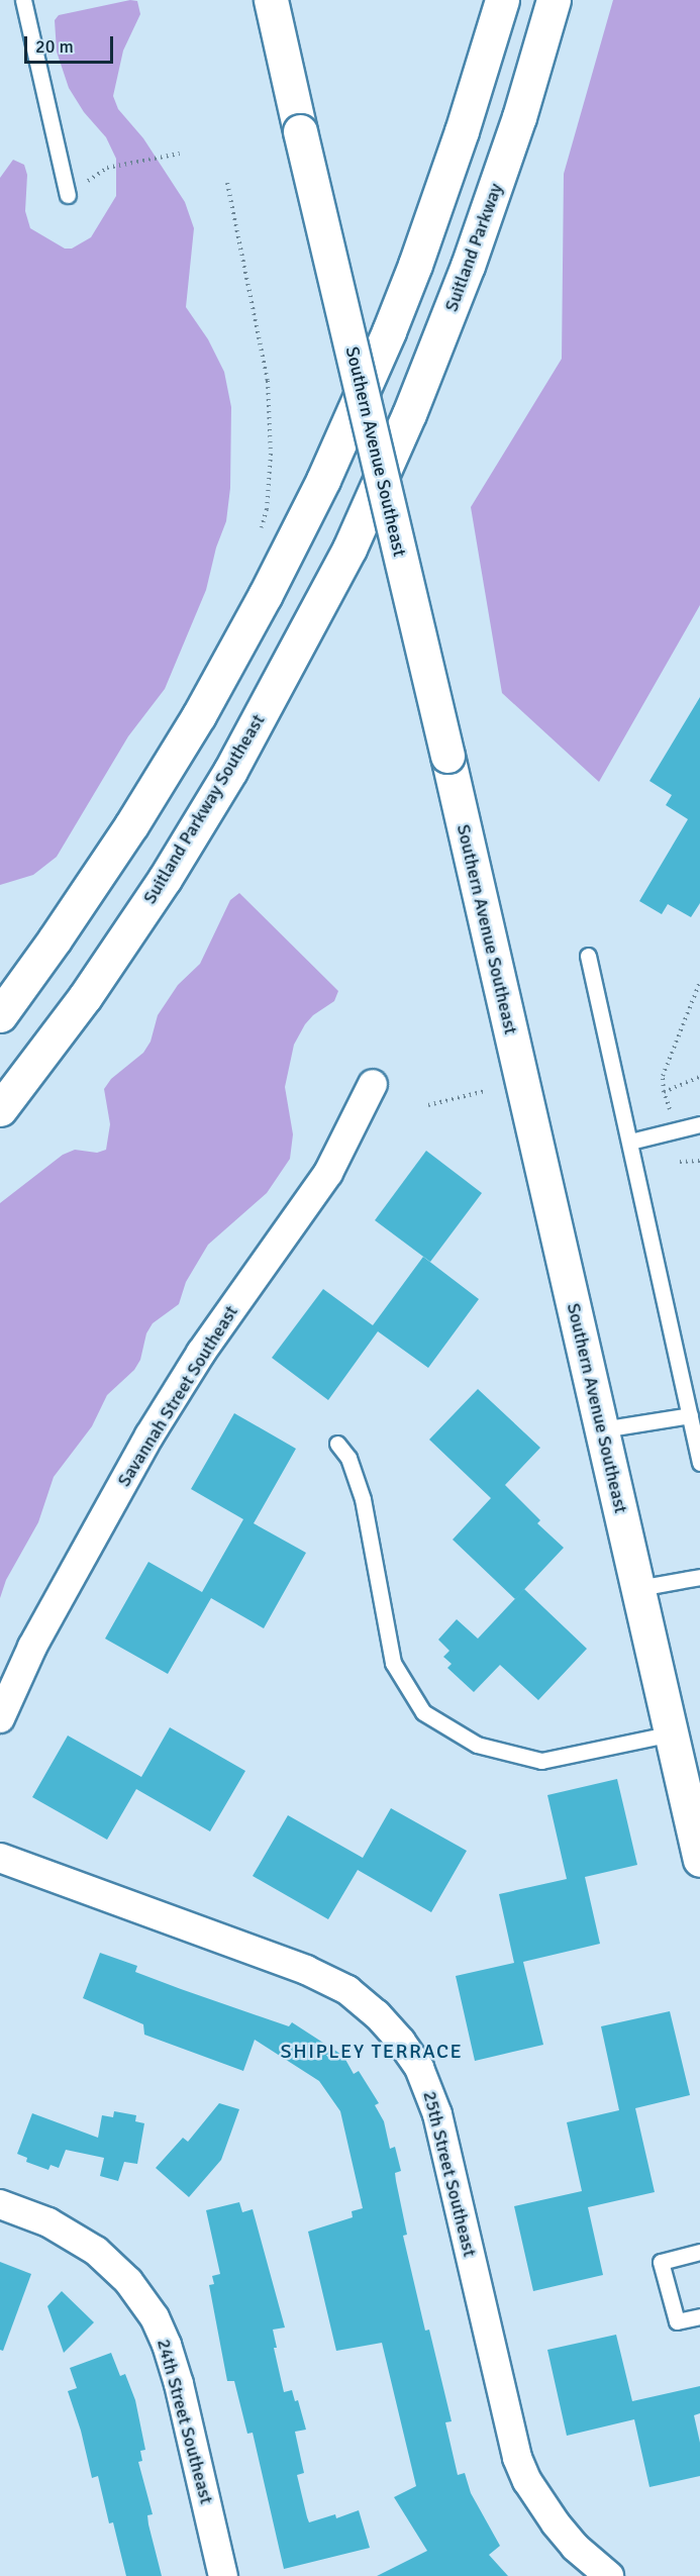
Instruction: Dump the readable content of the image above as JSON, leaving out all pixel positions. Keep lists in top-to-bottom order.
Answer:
{
  "streets": {
    "main road": ["Suitland Parkway", "Southern Avenue Southeast", "Suitland Parkway Southeast"],
    "street": ["Savannah Street Southeast", "25th Street Southeast", "24th Street Southeast"]
  },
  "crossings": [
    ["Suitland Parkway", "Suitland Parkway Southeast"]
  ],
  "districts": ["SHIPLEY TERRACE"],
  "scale_bar": "20 m"
}
